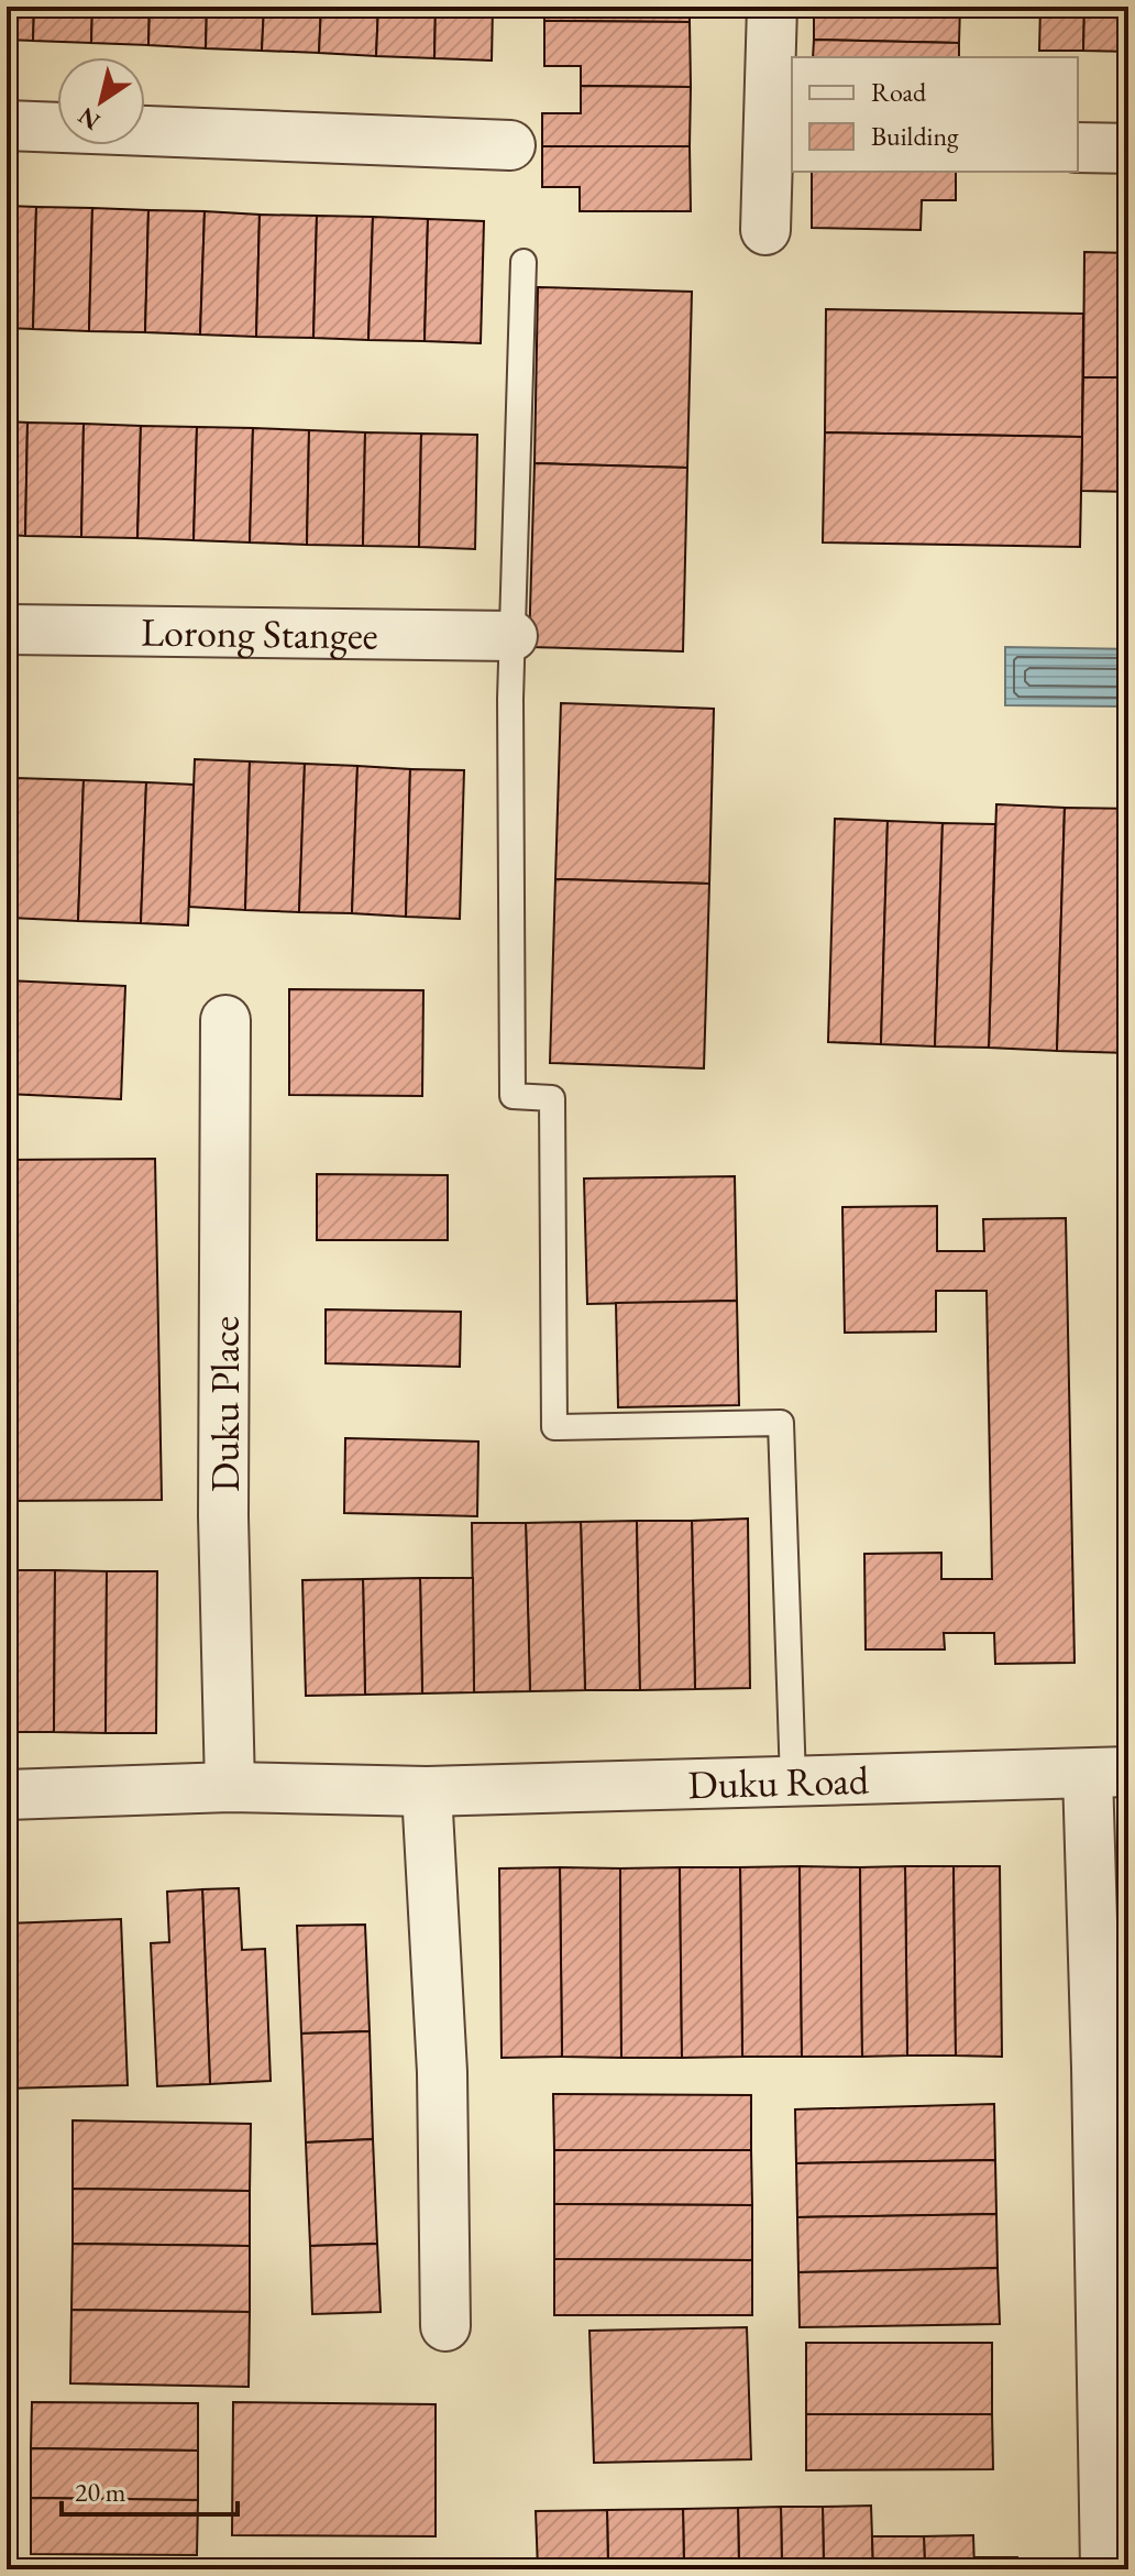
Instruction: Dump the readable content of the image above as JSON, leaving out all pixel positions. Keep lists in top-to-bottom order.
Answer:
{
  "streets": {
    "street": ["Lorong Stangee", "Duku Place", "Duku Road"]
  },
  "crossings": [
    ["Duku Place", "Duku Road"]
  ],
  "legend": ["Road", "Building"],
  "scale_bar": "20 m",
  "north": "bottom left"
}
